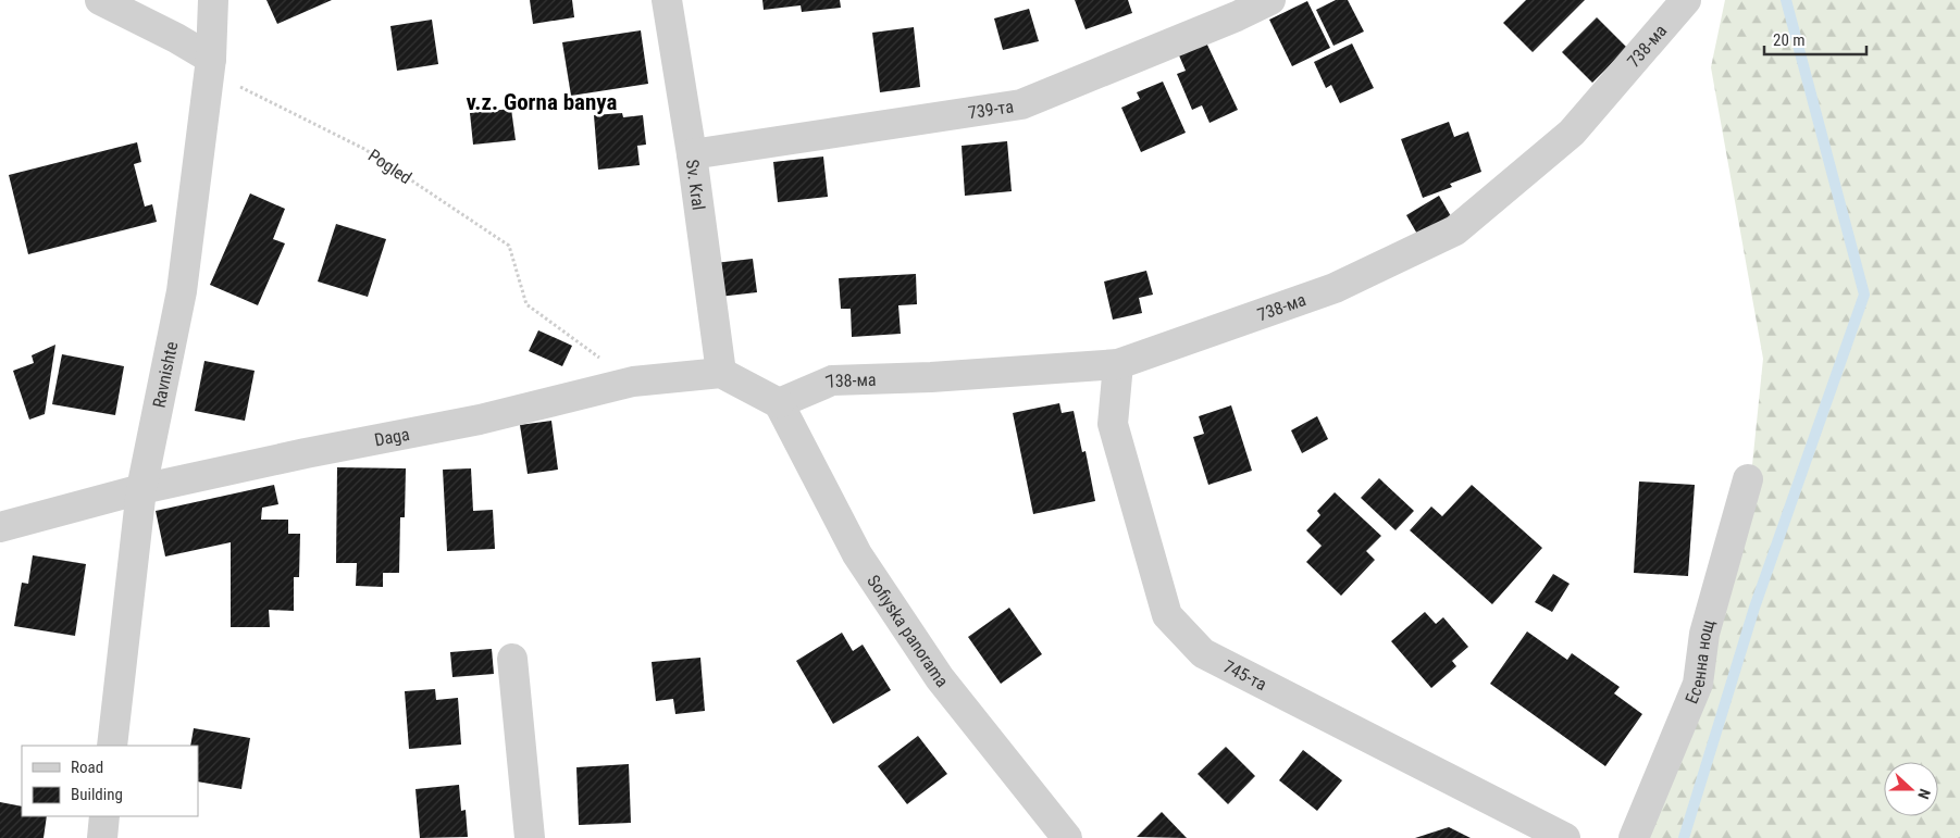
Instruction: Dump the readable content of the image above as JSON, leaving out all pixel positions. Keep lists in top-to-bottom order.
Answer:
{
  "streets": {
    "street": [
      "738-ма",
      "739-та",
      "Sv. Kral",
      "Ravnishte",
      "Daga",
      "Sofiyska panorama",
      "Есенна нощ",
      "745-та"
    ],
    "path": ["Pogled"]
  },
  "crossings": [
    ["738-ма", "Sofiyska panorama"],
    ["738-ма", "745-та"],
    ["739-та", "Sv. Kral"],
    ["Pogled", "Ravnishte"],
    ["Pogled", "Daga"],
    ["Sv. Kral", "Daga"],
    ["Ravnishte", "Daga"]
  ],
  "districts": ["v.z. Gorna banya"],
  "legend": ["Road", "Building"],
  "scale_bar": "20 m",
  "north": "right"
}
